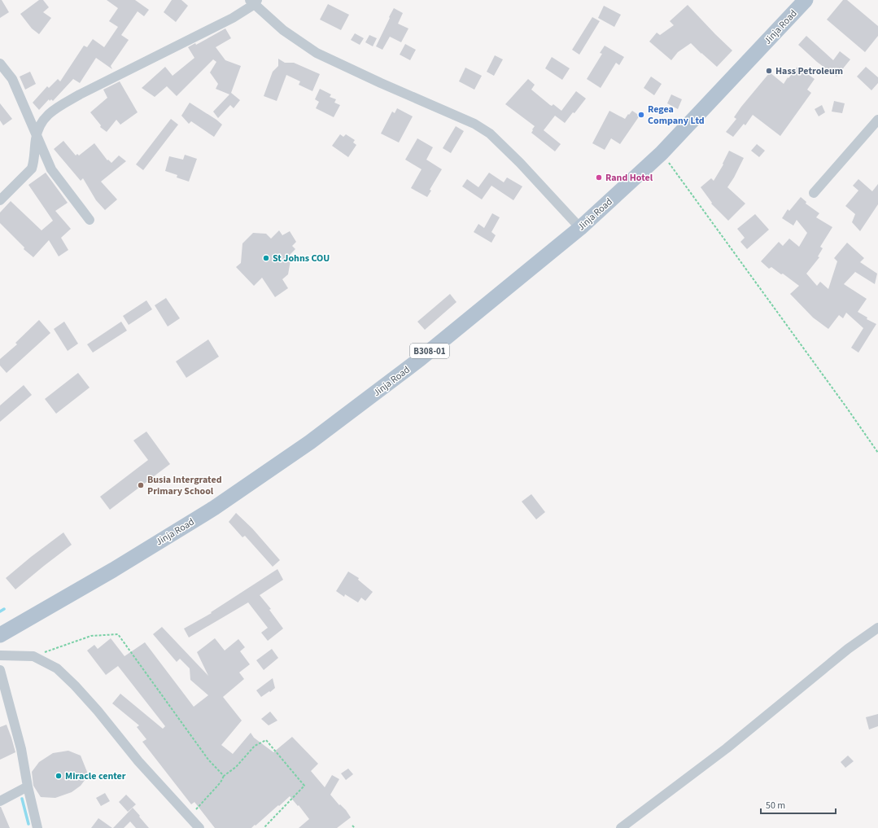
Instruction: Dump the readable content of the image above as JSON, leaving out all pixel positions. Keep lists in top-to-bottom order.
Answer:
{
  "streets": {
    "main road": ["Jinja Road", "B308-01"]
  },
  "places": [
    "Hass Petroleum",
    "Regea Company Ltd",
    "Rand Hotel",
    "St Johns COU",
    "Busia Intergrated Primary School",
    "Miracle center"
  ],
  "scale_bar": "50 m"
}
